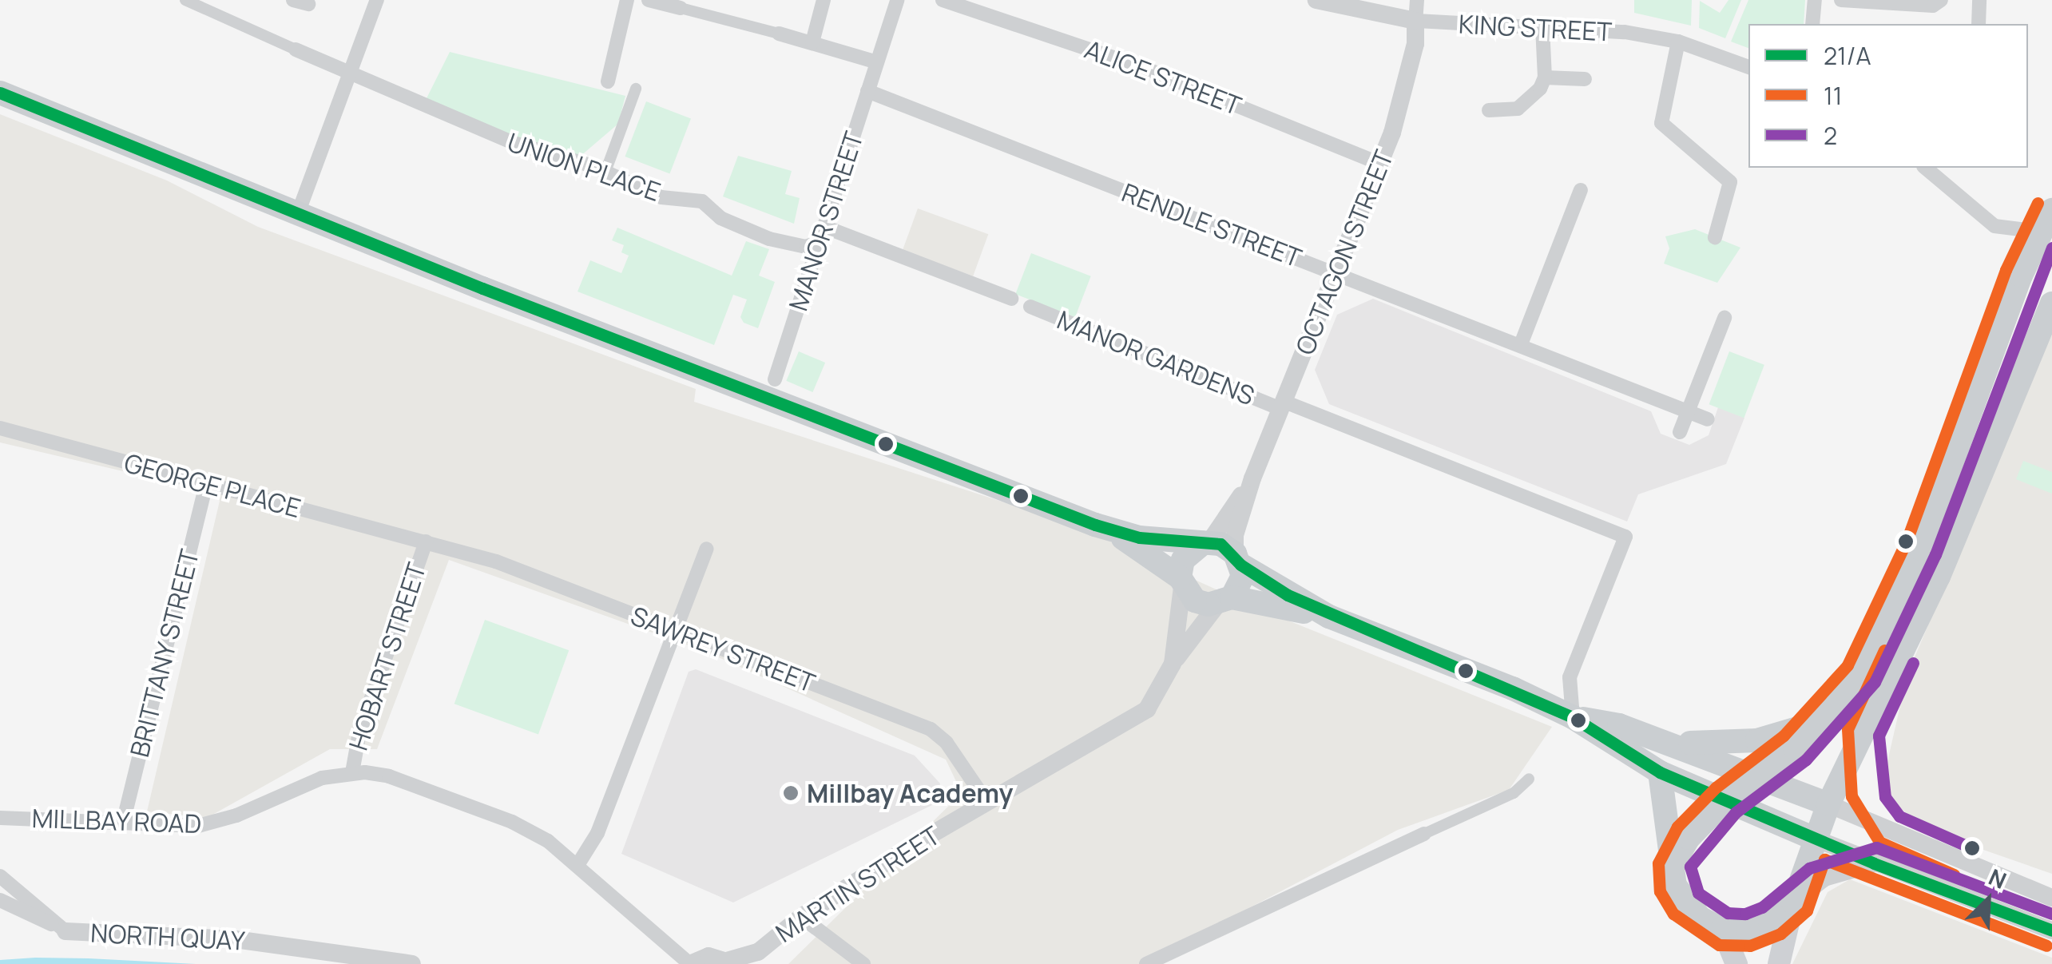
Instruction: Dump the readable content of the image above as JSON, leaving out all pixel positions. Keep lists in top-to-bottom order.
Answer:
{
  "streets": {
    "street": [
      "KING STREET",
      "ALICE STREET",
      "UNION PLACE",
      "MANOR STREET",
      "RENDLE STREET",
      "OCTAGON STREET",
      "MANOR GARDENS",
      "GEORGE PLACE",
      "SAWREY STREET",
      "BRITTANY STREET",
      "HOBART STREET",
      "MILLBAY ROAD",
      "MARTIN STREET",
      "NORTH QUAY"
    ]
  },
  "crossings": [
    ["KING STREET", "OCTAGON STREET"],
    ["ALICE STREET", "OCTAGON STREET"],
    ["UNION PLACE", "MANOR STREET"],
    ["MANOR STREET", "RENDLE STREET"],
    ["RENDLE STREET", "OCTAGON STREET"],
    ["OCTAGON STREET", "MANOR GARDENS"],
    ["OCTAGON STREET", "MARTIN STREET"],
    ["GEORGE PLACE", "SAWREY STREET"],
    ["GEORGE PLACE", "BRITTANY STREET"],
    ["GEORGE PLACE", "HOBART STREET"],
    ["SAWREY STREET", "HOBART STREET"],
    ["SAWREY STREET", "MARTIN STREET"],
    ["BRITTANY STREET", "MILLBAY ROAD"],
    ["HOBART STREET", "MILLBAY ROAD"],
    ["MILLBAY ROAD", "MARTIN STREET"]
  ],
  "places": ["Millbay Academy"],
  "lines": ["transit line 21/A", "transit line 11", "transit line 2"],
  "legend": ["21/A", "11", "2"],
  "north": "top right"
}
